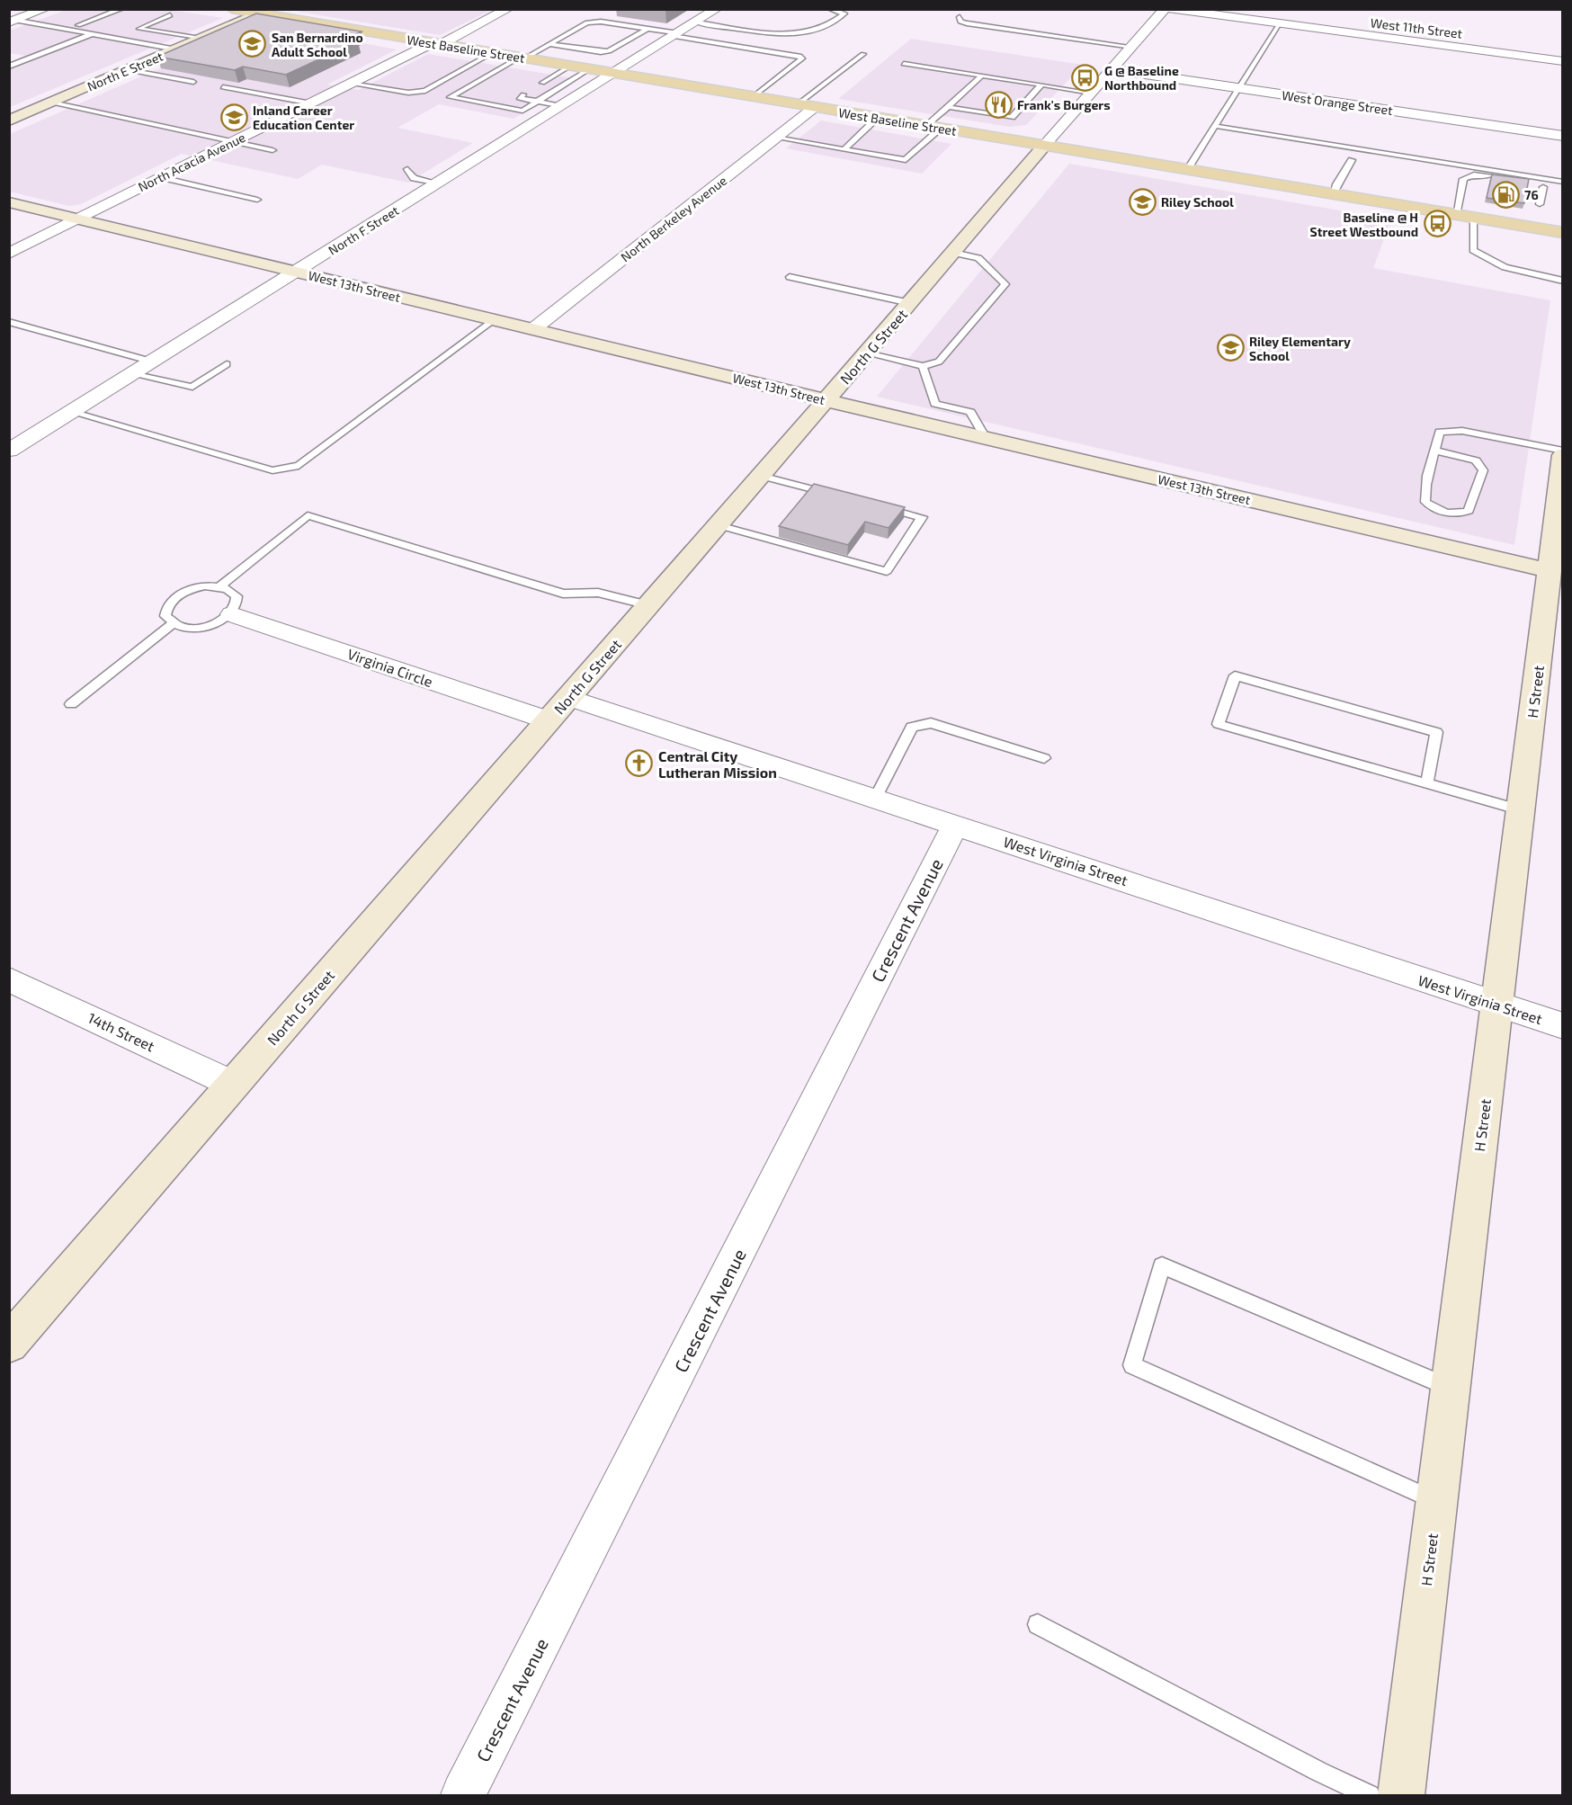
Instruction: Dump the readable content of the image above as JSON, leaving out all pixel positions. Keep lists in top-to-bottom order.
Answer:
{
  "streets": {
    "main road": ["West Baseline Street"],
    "street": [
      "West 11th Street",
      "North E Street",
      "West Orange Street",
      "North Acacia Avenue",
      "North Berkeley Avenue",
      "North F Street",
      "West 13th Street",
      "North G Street",
      "Virginia Circle",
      "H Street",
      "West Virginia Street",
      "Crescent Avenue",
      "14th Street"
    ]
  },
  "crossings": [
    ["West Baseline Street", "North E Street"],
    ["West Baseline Street", "North Acacia Avenue"],
    ["West Baseline Street", "North Berkeley Avenue"],
    ["West Baseline Street", "North F Street"],
    ["West Baseline Street", "North G Street"],
    ["West Orange Street", "North G Street"],
    ["North Acacia Avenue", "West 13th Street"],
    ["North Berkeley Avenue", "West 13th Street"],
    ["North F Street", "West 13th Street"],
    ["West 13th Street", "North G Street"],
    ["West 13th Street", "H Street"],
    ["North G Street", "Virginia Circle"],
    ["North G Street", "West Virginia Street"],
    ["North G Street", "14th Street"],
    ["H Street", "West Virginia Street"],
    ["West Virginia Street", "Crescent Avenue"]
  ],
  "places": {
    "school or university": [
      "San Bernardino Adult School",
      "Inland Career Education Center",
      "Riley School",
      "Riley Elementary School"
    ],
    "bus stop": ["G @ Baseline Northbound", "Baseline @ H Street Westbound"],
    "restaurant": ["Frank's Burgers"],
    "fuel station": ["76"],
    "church": ["Central City Lutheran Mission"]
  }
}
